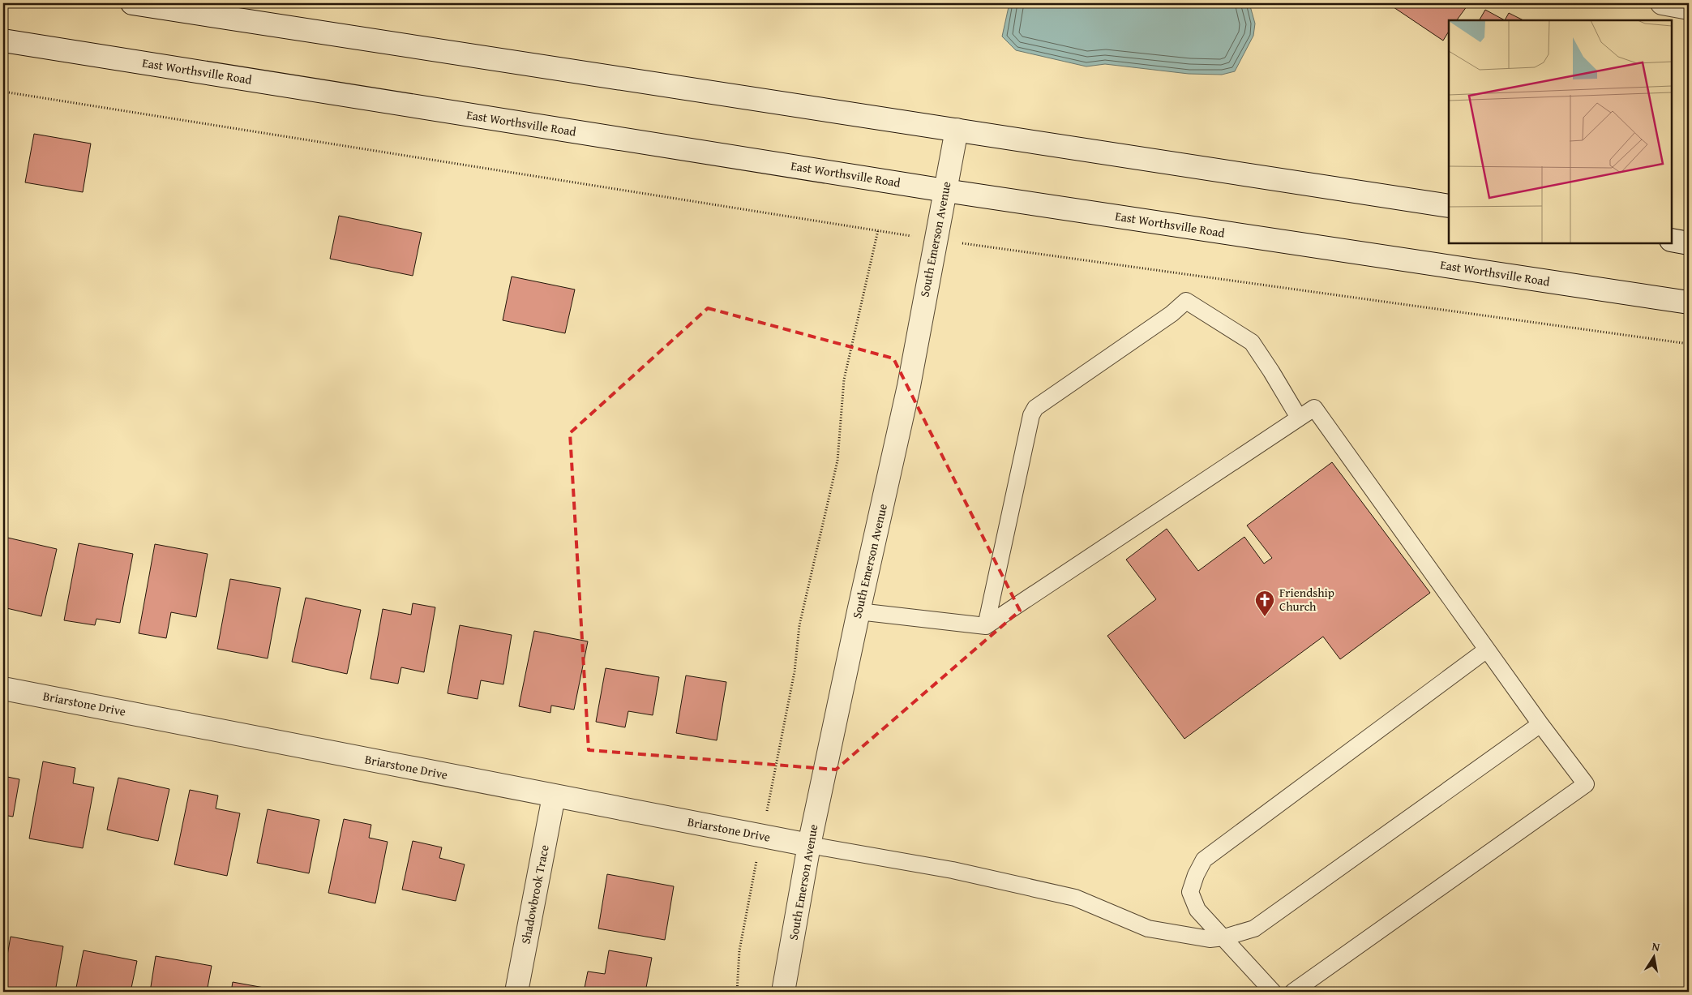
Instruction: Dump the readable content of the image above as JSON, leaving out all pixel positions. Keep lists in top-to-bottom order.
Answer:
{
  "streets": {
    "main road": [
      "East Worthsville Road",
      "South Emerson Avenue",
      "Briarstone Drive",
      "Shadowbrook Trace"
    ]
  },
  "crossings": [
    ["East Worthsville Road", "South Emerson Avenue"],
    ["South Emerson Avenue", "Briarstone Drive"],
    ["Briarstone Drive", "Shadowbrook Trace"]
  ],
  "places": {
    "church": ["Friendship Church"]
  },
  "north": "top"
}
